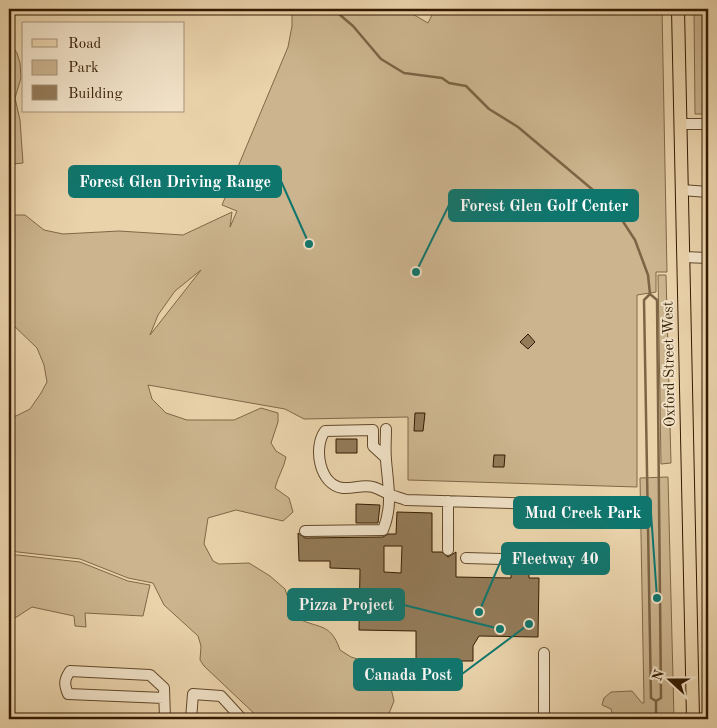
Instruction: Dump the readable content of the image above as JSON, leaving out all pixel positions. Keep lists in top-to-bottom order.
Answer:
{
  "streets": {
    "main road": ["Oxford Street West"]
  },
  "places": [
    "Forest Glen Driving Range",
    "Forest Glen Golf Center",
    "Mud Creek Park",
    "Fleetway 40",
    "Canada Post",
    "Pizza Project"
  ],
  "legend": ["Road", "Park", "Building"],
  "north": "left"
}
